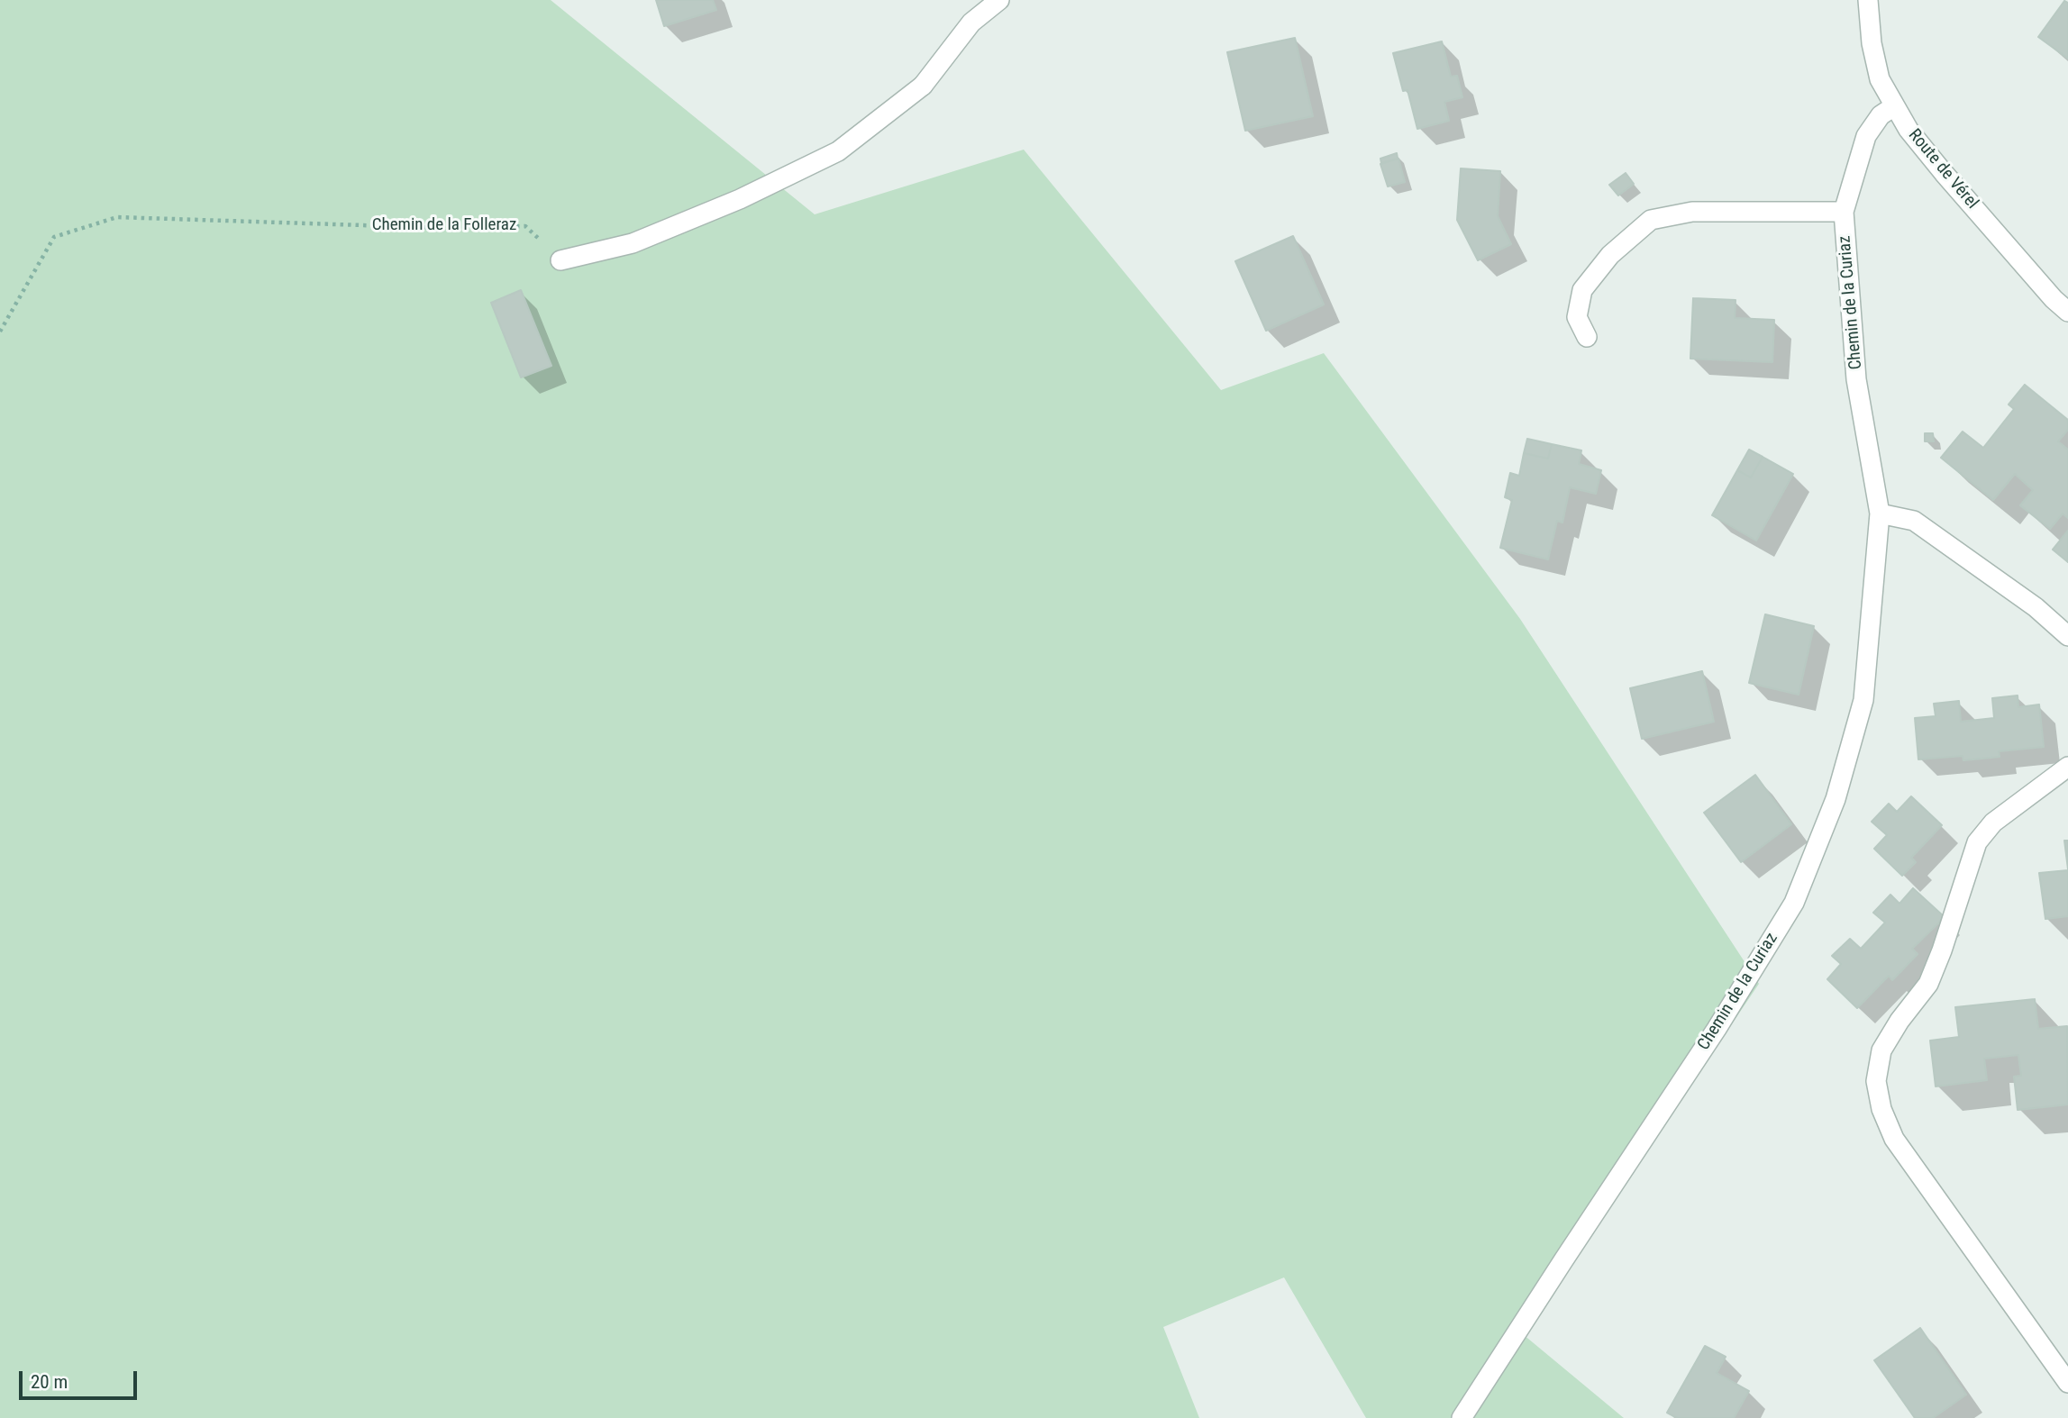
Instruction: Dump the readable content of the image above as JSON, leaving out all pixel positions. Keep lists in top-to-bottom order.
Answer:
{
  "streets": {
    "street": ["Route de Vérel", "Chemin de la Curiaz"],
    "path": ["Chemin de la Folleraz"]
  },
  "crossings": [
    ["Route de Vérel", "Chemin de la Curiaz"]
  ],
  "scale_bar": "20 m"
}
